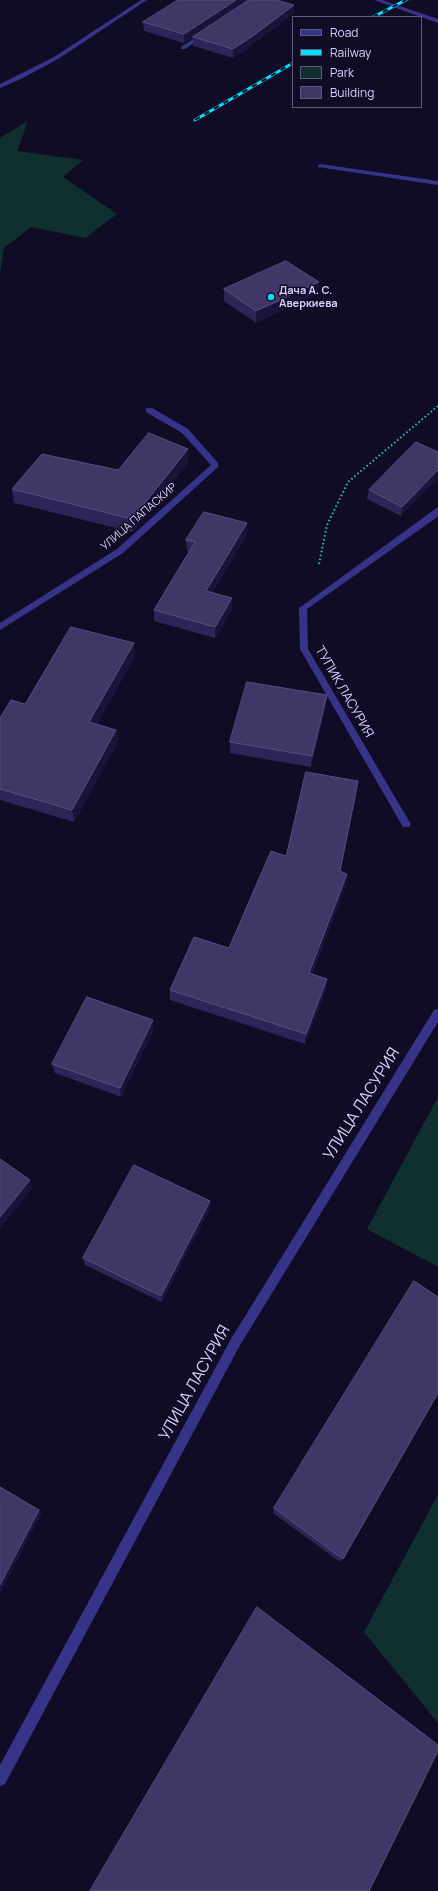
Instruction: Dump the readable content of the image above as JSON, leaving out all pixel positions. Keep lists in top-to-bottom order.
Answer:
{
  "streets": {
    "street": ["УЛИЦА ПАПАСКИР", "ТУПИК ЛАСУРИЯ", "УЛИЦА ЛАСУРИЯ"]
  },
  "places": ["Дача А. С. Аверкиева"],
  "legend": [
    "Road",
    "Railway",
    "Park",
    "Building"
  ]
}
